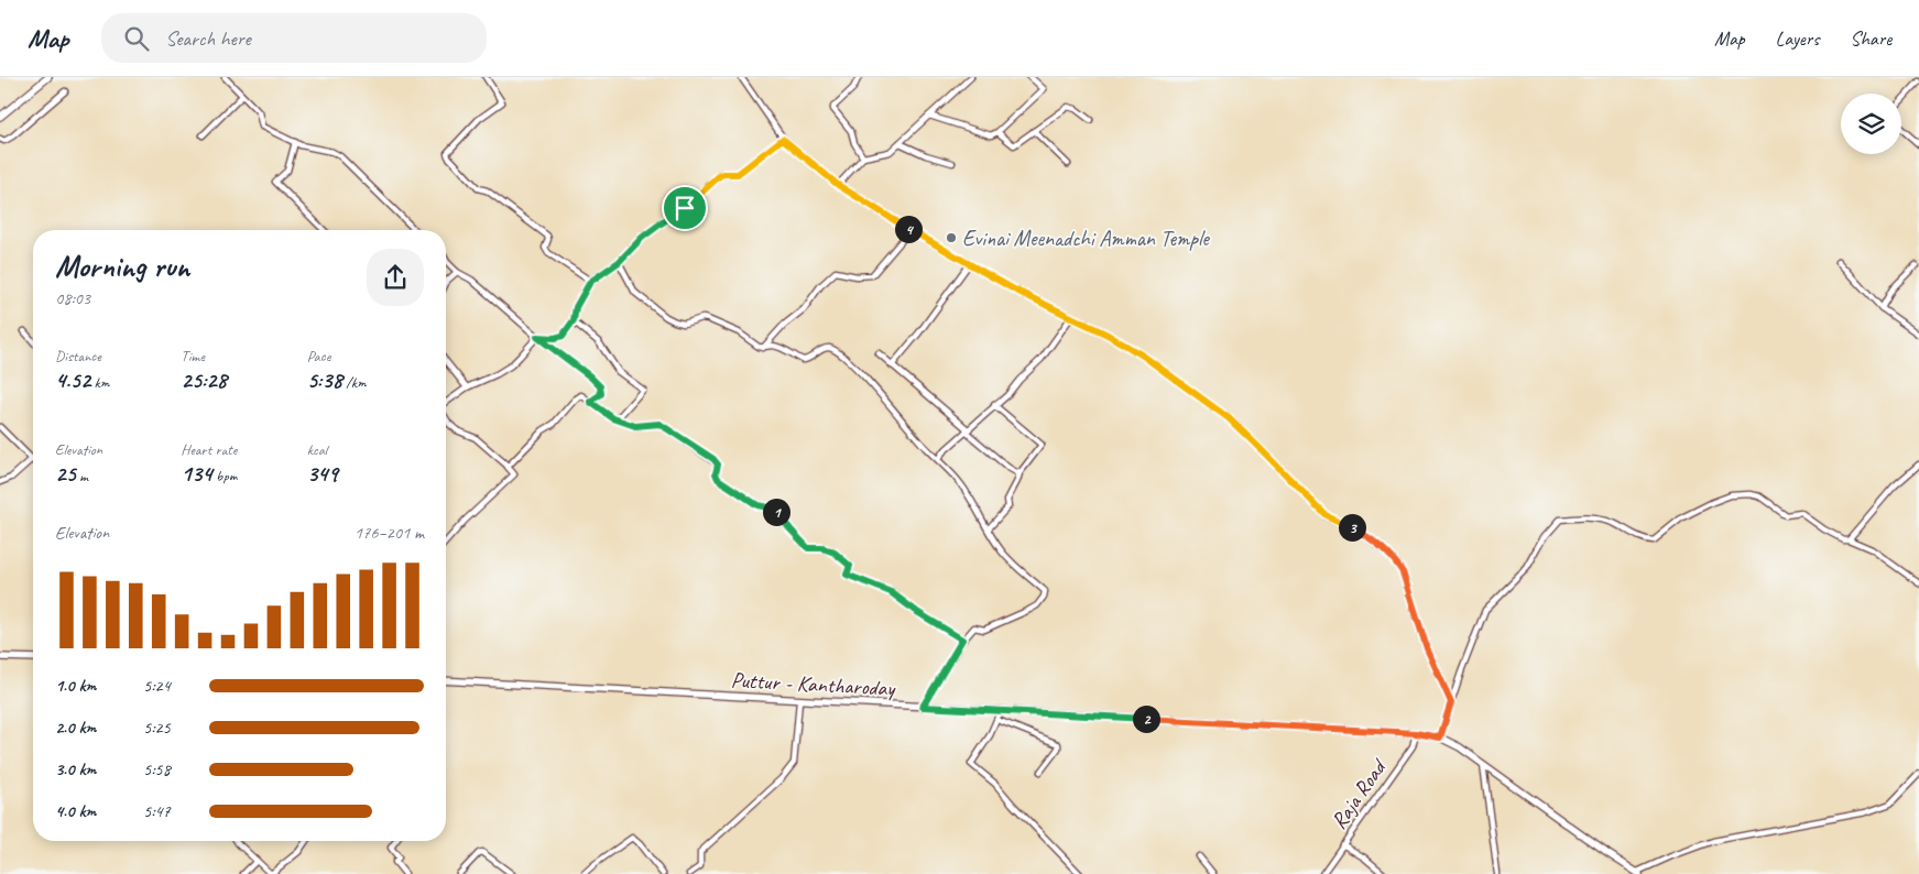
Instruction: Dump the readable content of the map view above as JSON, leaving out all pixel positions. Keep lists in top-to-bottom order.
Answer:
{
  "streets": {
    "main road": ["Puttur - Kantharoday"],
    "street": ["Raja Road"]
  },
  "crossings": [
    ["Puttur - Kantharoday", "Raja Road"]
  ],
  "places": ["Evinai Meenadchi Amman Temple"],
  "page": {
    "header": "Map",
    "search": "Search here",
    "nav": ["Map", "Layers", "Share"],
    "pins": [
      "4",
      "1",
      "3",
      "2"
    ],
    "heading": ["Morning run", "08:03"],
    "stats": [
      ["Distance", "4.52 km"],
      ["Time", "25:28"],
      ["Pace", "5:38 /km"],
      ["Elevation", "25 m"],
      ["Heart rate", "134 bpm"],
      ["kcal", "349"]
    ],
    "chart": ["Elevation", "176–201 m"],
    "list": [
      {
        "name": "1.0 km",
        "note": "5:24"
      },
      {
        "name": "2.0 km",
        "note": "5:25"
      },
      {
        "name": "3.0 km",
        "note": "5:58"
      },
      {
        "name": "4.0 km",
        "note": "5:47"
      }
    ]
  }
}
